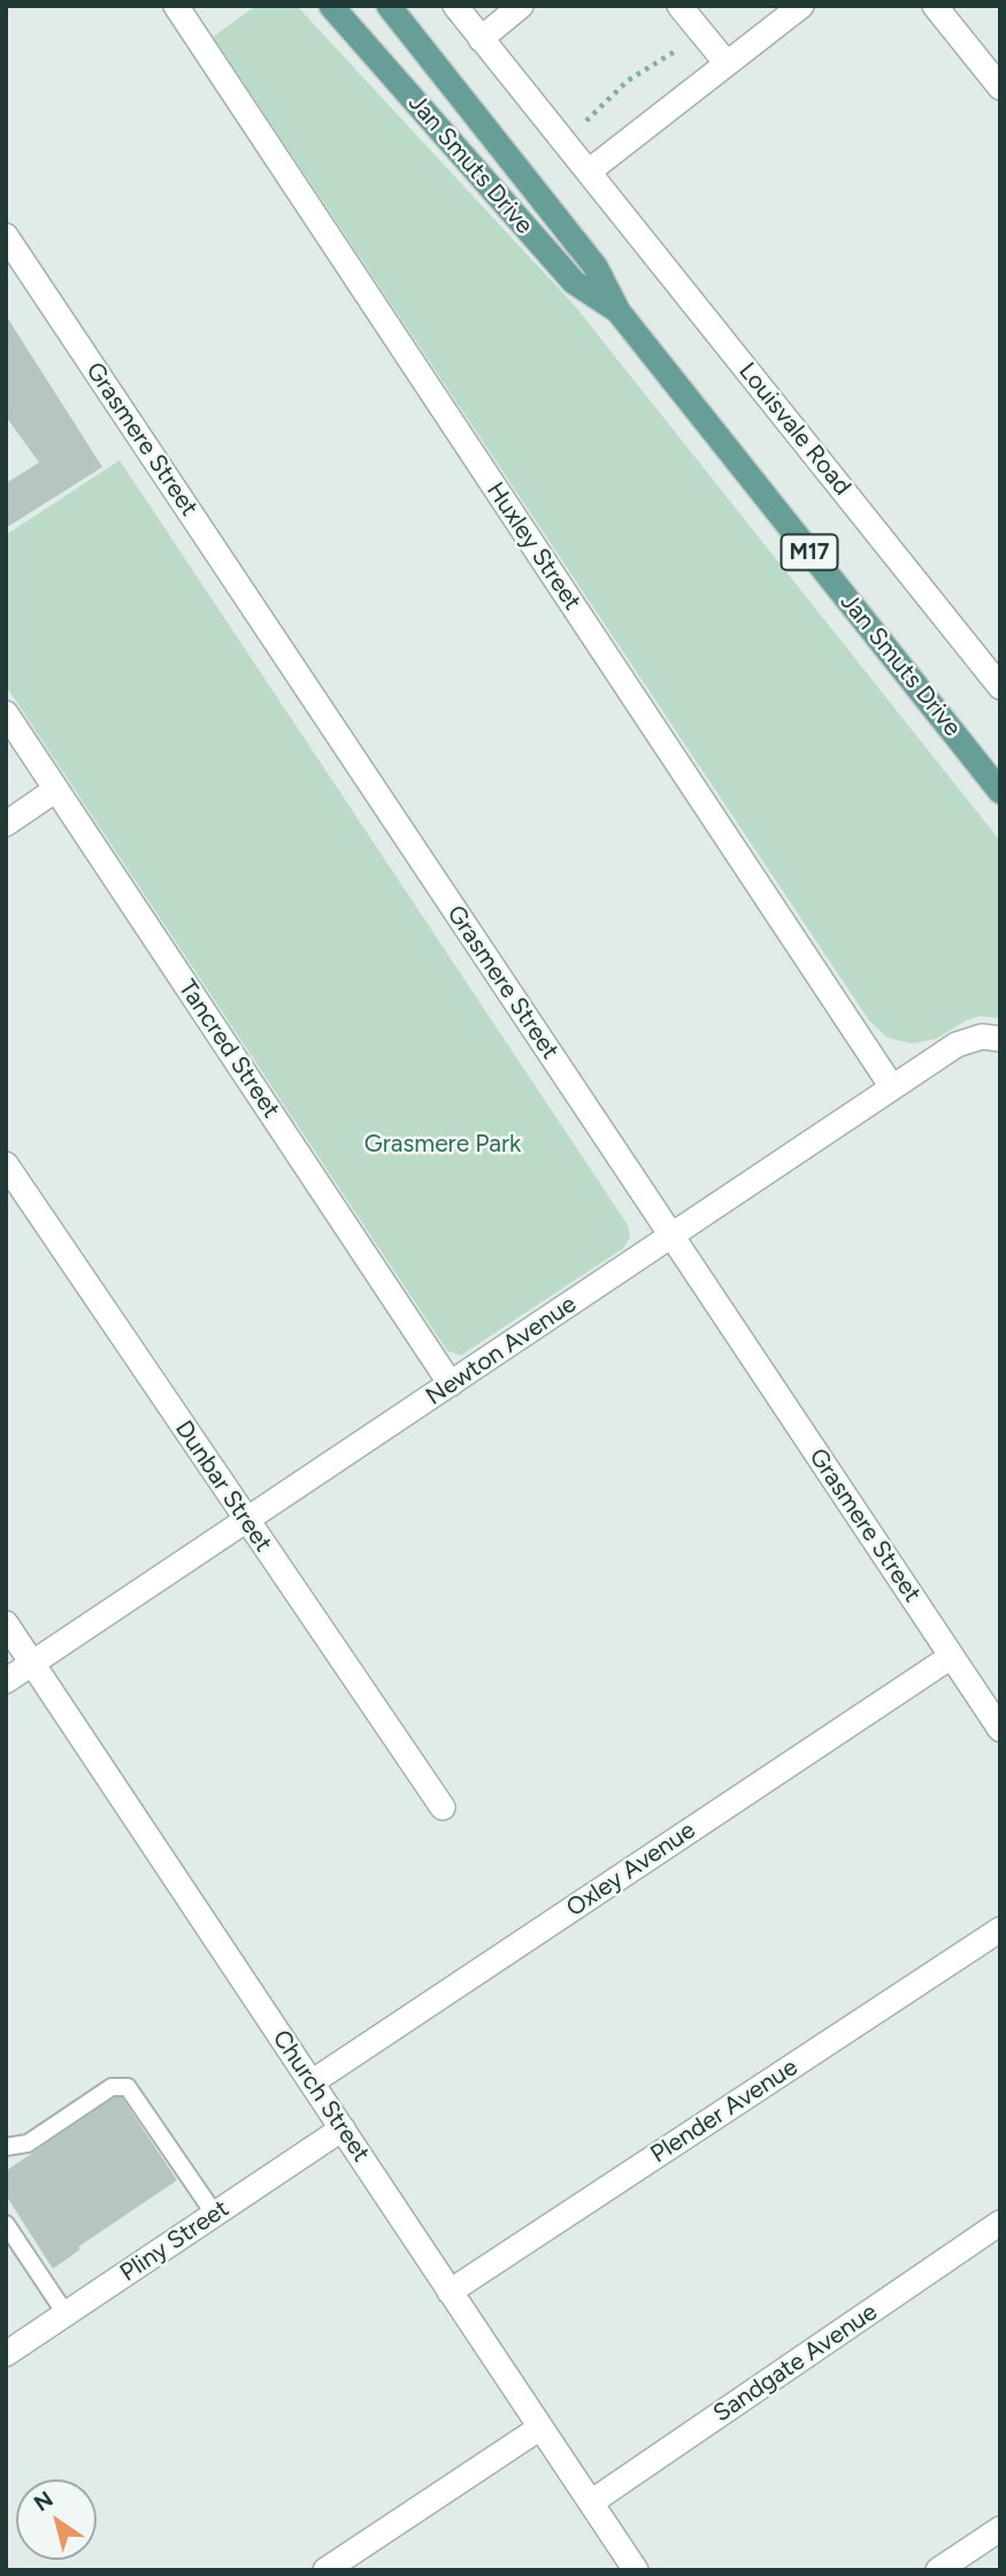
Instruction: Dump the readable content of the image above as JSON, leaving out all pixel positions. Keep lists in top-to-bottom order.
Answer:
{
  "streets": {
    "main road": ["Jan Smuts Drive", "M17"],
    "street": [
      "Louisvale Road",
      "Grasmere Street",
      "Huxley Street",
      "Tancred Street",
      "Newton Avenue",
      "Dunbar Street",
      "Oxley Avenue",
      "Church Street",
      "Plender Avenue",
      "Pliny Street",
      "Sandgate Avenue"
    ]
  },
  "crossings": [
    ["Grasmere Street", "Newton Avenue"],
    ["Grasmere Street", "Oxley Avenue"],
    ["Huxley Street", "Newton Avenue"],
    ["Tancred Street", "Newton Avenue"],
    ["Newton Avenue", "Dunbar Street"],
    ["Newton Avenue", "Church Street"],
    ["Oxley Avenue", "Church Street"],
    ["Church Street", "Plender Avenue"],
    ["Church Street", "Pliny Street"],
    ["Church Street", "Sandgate Avenue"]
  ],
  "parks": ["Grasmere Park"],
  "north": "top left"
}
